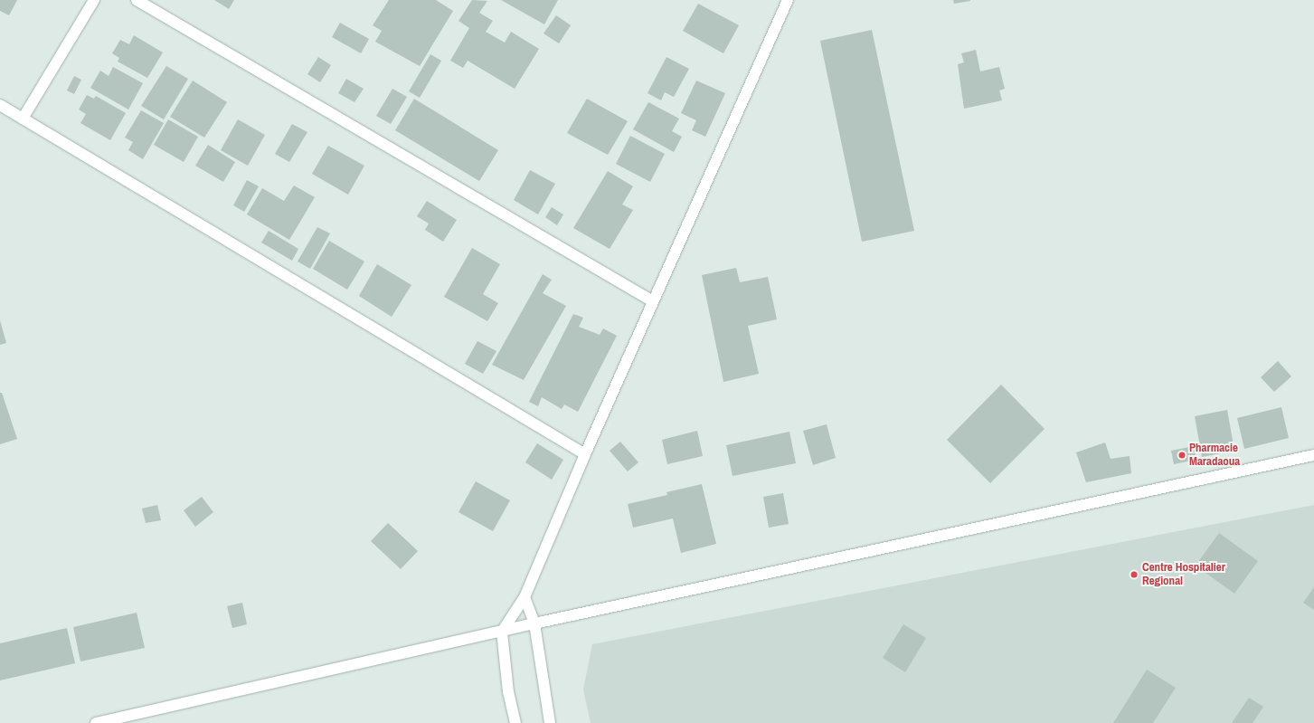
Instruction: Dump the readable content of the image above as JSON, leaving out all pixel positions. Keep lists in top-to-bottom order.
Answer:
{
  "places": ["Pharmacie Maradaoua", "Centre Hospitalier Regional"]
}
